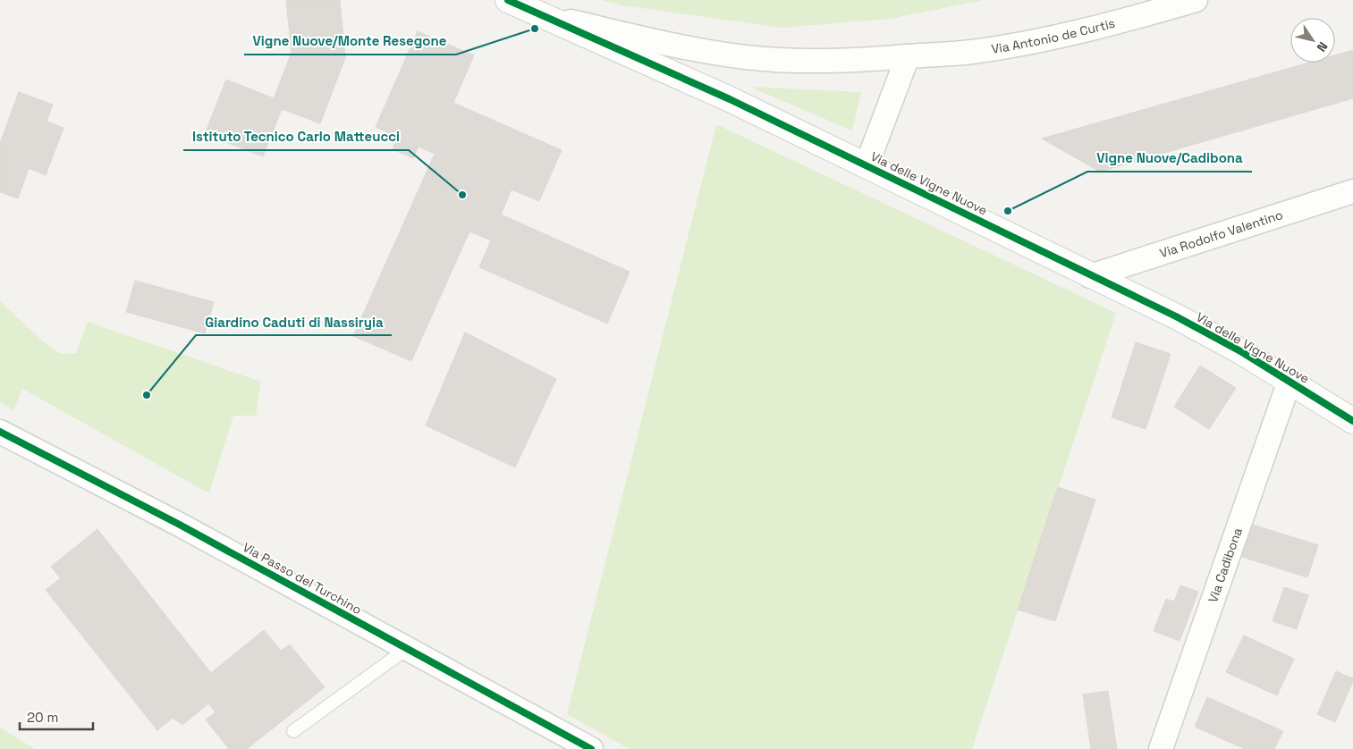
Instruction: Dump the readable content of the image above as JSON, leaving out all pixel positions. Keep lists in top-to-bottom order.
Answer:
{
  "streets": {
    "street": [
      "Via Antonio de Curtis",
      "Via delle Vigne Nuove",
      "Via Rodolfo Valentino",
      "Via Cadibona",
      "Via Passo del Turchino"
    ]
  },
  "crossings": [
    ["Via Antonio de Curtis", "Via delle Vigne Nuove"],
    ["Via delle Vigne Nuove", "Via Rodolfo Valentino"],
    ["Via delle Vigne Nuove", "Via Cadibona"]
  ],
  "places": [
    "Vigne Nuove/Monte Resegone",
    "Istituto Tecnico Carlo Matteucci",
    "Vigne Nuove/Cadibona",
    "Giardino Caduti di Nassiryia"
  ],
  "scale_bar": "20 m",
  "north": "bottom right"
}
